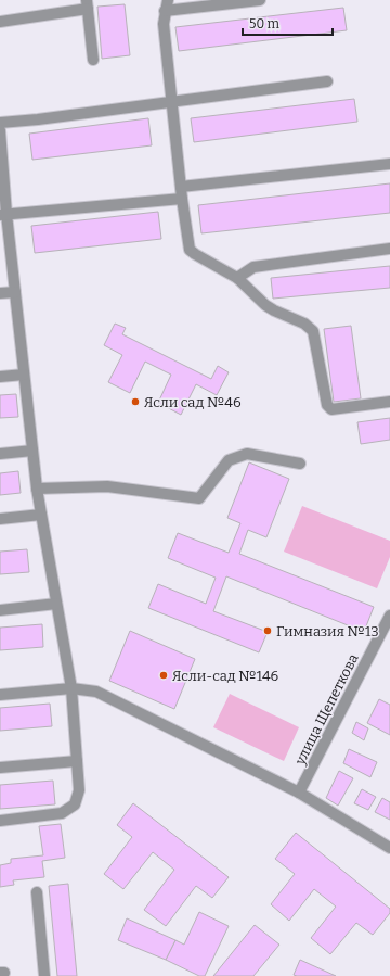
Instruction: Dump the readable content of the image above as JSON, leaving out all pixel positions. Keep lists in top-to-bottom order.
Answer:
{
  "streets": {
    "street": ["улица Щепеткова"]
  },
  "places": ["Ясли сад №46", "Гимназия №13", "Ясли-сад №146"],
  "scale_bar": "50 m"
}
